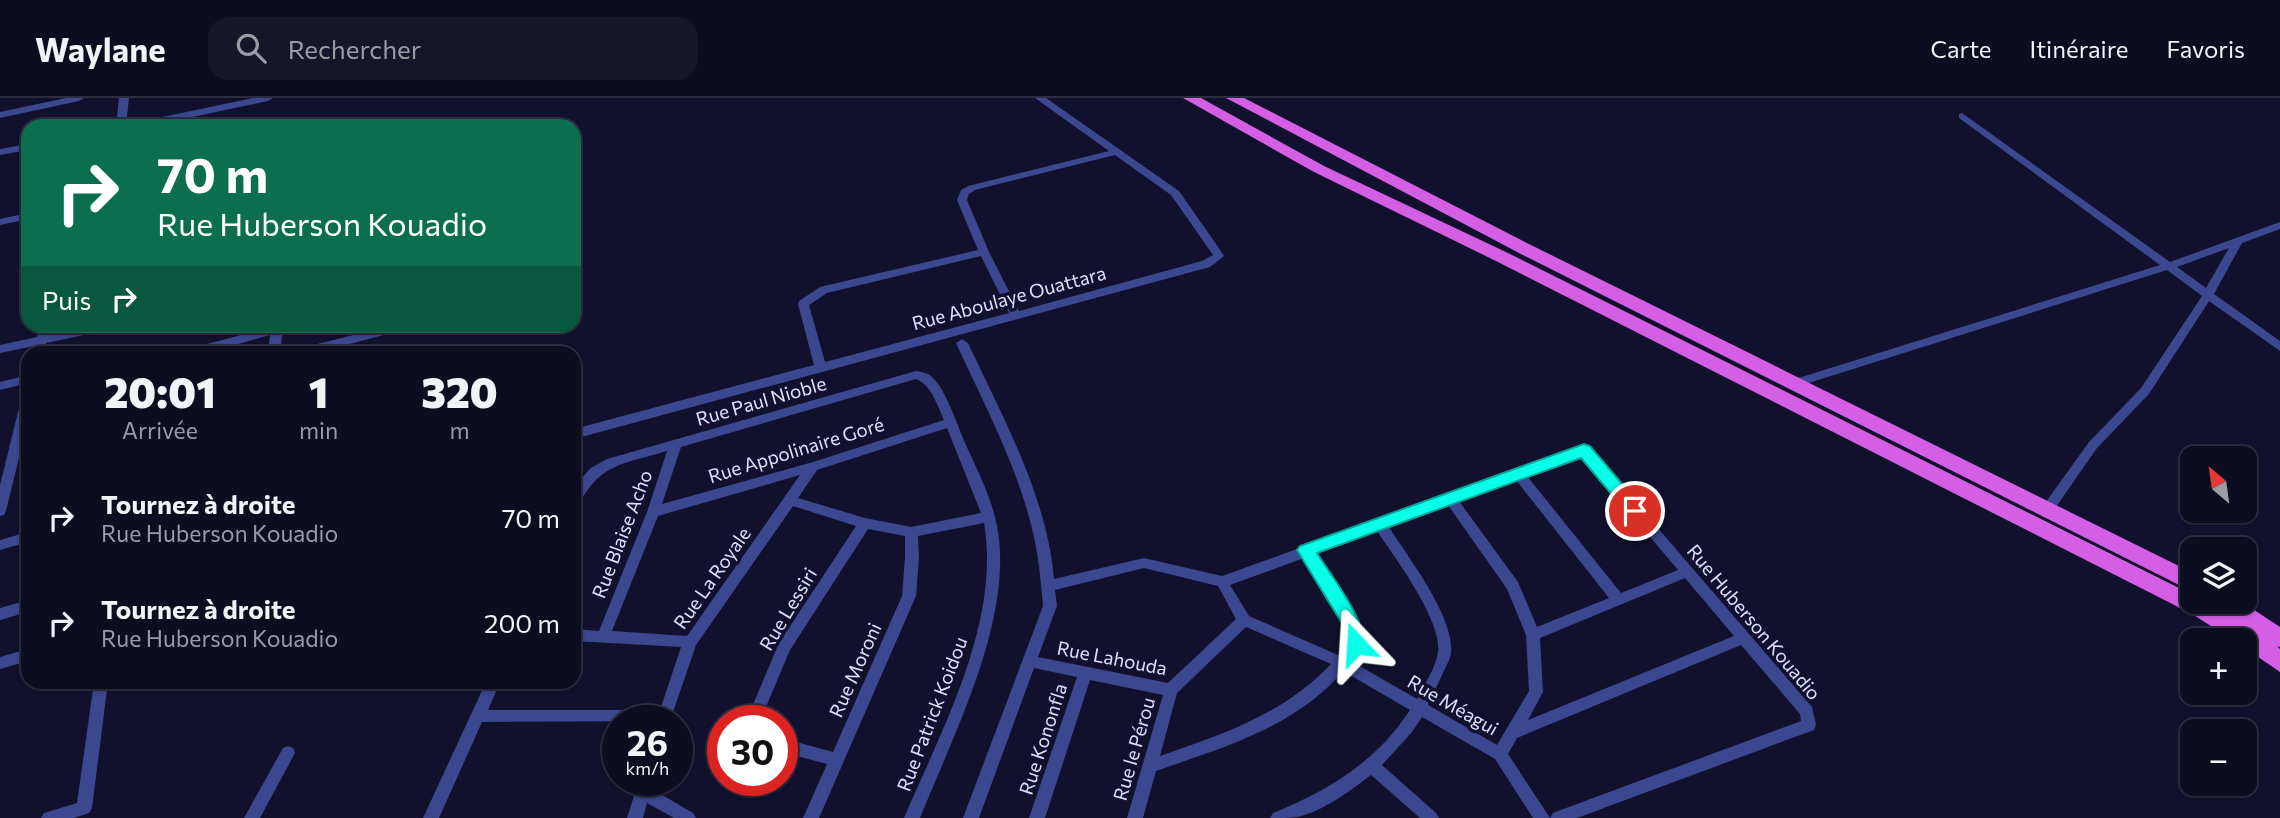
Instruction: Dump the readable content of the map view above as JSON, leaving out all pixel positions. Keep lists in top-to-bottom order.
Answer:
{
  "streets": {
    "street": [
      "Rue Aboulaye Ouattara",
      "Rue Paul Nioble",
      "Rue Appolinaire Goré",
      "Rue Blaise Acho",
      "Rue La Royale",
      "Rue Lessiri",
      "Rue Huberson Kouadio",
      "Rue Lahouda",
      "Rue Moroni",
      "Rue Méagui",
      "Rue Patrick Koidou",
      "Rue Kononfla",
      "Rue le Pérou"
    ]
  },
  "crossings": [
    ["Rue Paul Nioble", "Rue Appolinaire Goré"],
    ["Rue Paul Nioble", "Rue Blaise Acho"],
    ["Rue Paul Nioble", "Rue Patrick Koidou"],
    ["Rue Appolinaire Goré", "Rue Blaise Acho"],
    ["Rue Appolinaire Goré", "Rue La Royale"],
    ["Rue Appolinaire Goré", "Rue Patrick Koidou"],
    ["Rue Lahouda", "Rue Méagui"],
    ["Rue Lahouda", "Rue Kononfla"],
    ["Rue Lahouda", "Rue le Pérou"]
  ],
  "north": "top left",
  "page": {
    "header": "Waylane",
    "search": "Rechercher",
    "nav": ["Carte", "Itinéraire", "Favoris"],
    "turn": ["70 m", "Rue Huberson Kouadio"],
    "then": "Puis",
    "eta": [
      "20:01",
      "Arrivée",
      "1",
      "min",
      "320",
      "m"
    ],
    "map_buttons": ["+", "−"],
    "list": [
      {
        "name": "Tournez à droite",
        "note": "Rue Huberson Kouadio",
        "value": "70 m"
      },
      {
        "name": "Tournez à droite",
        "note": "Rue Huberson Kouadio",
        "value": "200 m"
      }
    ],
    "speed": "26 km/h",
    "limit": "30"
  }
}
